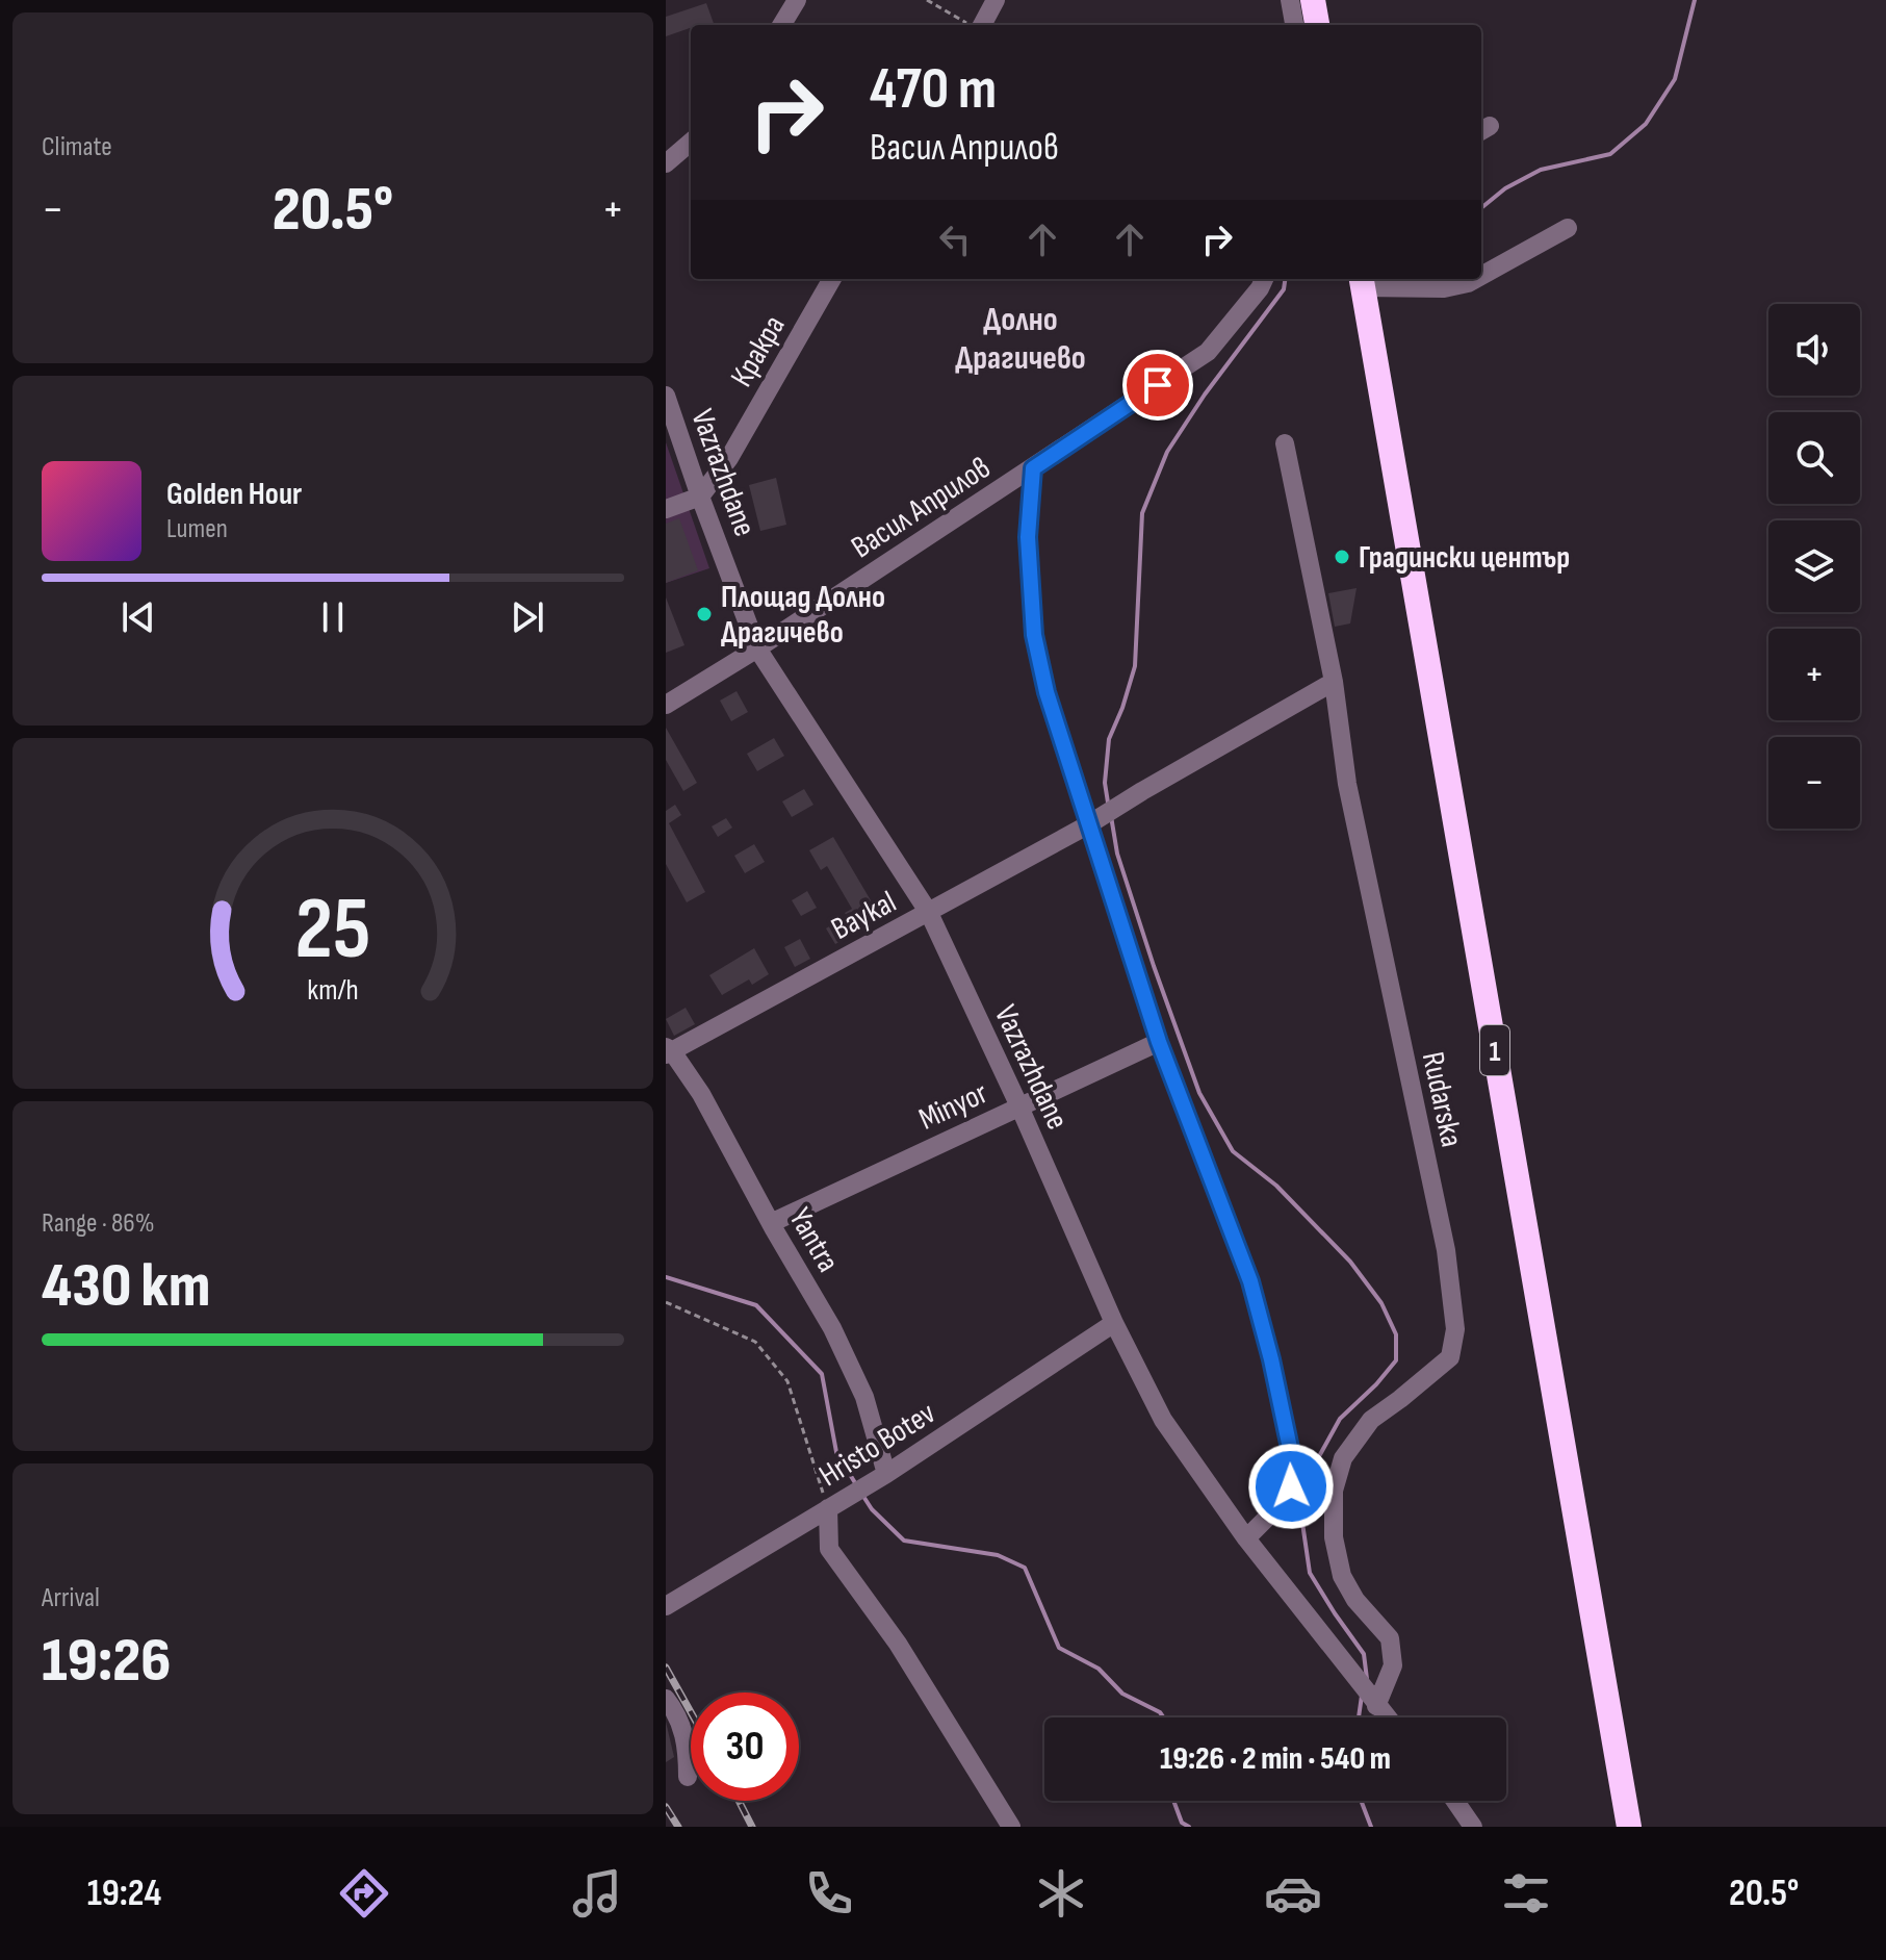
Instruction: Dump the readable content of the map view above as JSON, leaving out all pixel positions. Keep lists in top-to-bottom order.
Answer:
{
  "streets": {
    "highway": ["1"],
    "street": [
      "Кракра",
      "Vazrazhdane",
      "Васил Априлов",
      "Baykal",
      "Rudarska",
      "Minyor",
      "Yantra",
      "Hristo Botev"
    ]
  },
  "crossings": [
    ["Кракра", "Vazrazhdane"],
    ["Vazrazhdane", "Васил Априлов"],
    ["Vazrazhdane", "Baykal"],
    ["Vazrazhdane", "Rudarska"],
    ["Vazrazhdane", "Minyor"],
    ["Vazrazhdane", "Hristo Botev"],
    ["Baykal", "Rudarska"],
    ["Baykal", "Yantra"],
    ["Minyor", "Yantra"],
    ["Yantra", "Hristo Botev"]
  ],
  "districts": ["Долно Драгичево"],
  "places": ["Градински център", "Площад Долно Драгичево"],
  "page": {
    "tile": [
      "Climate",
      ["Range · 86%", "430 km"],
      ["Arrival", "19:26"]
    ],
    "turn": ["470 m", "Васил Априлов"],
    "heat": ["−", "20.5°", "+"],
    "map_buttons": ["+", "−"],
    "song": ["Golden Hour", "Lumen"],
    "limit": "30",
    "trip": "19:26 · 2 min · 540 m",
    "tabs": ["19:24", "20.5°"],
    "gauge": ["25", "km/h"]
  }
}
